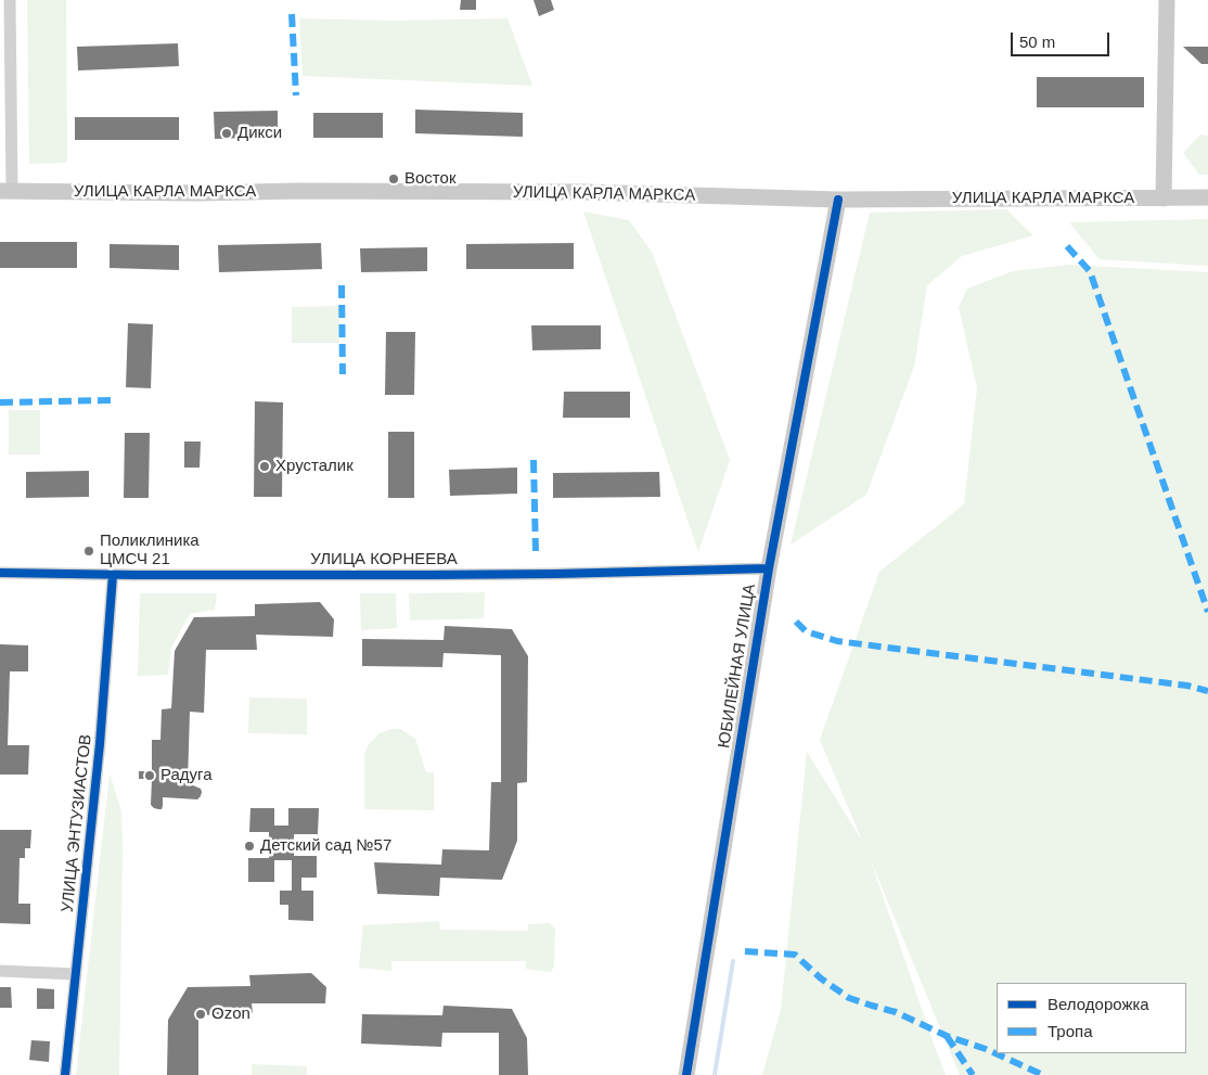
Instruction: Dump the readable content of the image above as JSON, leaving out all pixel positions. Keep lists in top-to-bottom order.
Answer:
{
  "streets": {
    "main road": ["УЛИЦА КАРЛА МАРКСА", "ЮБИЛЕЙНАЯ УЛИЦА"],
    "street": ["УЛИЦА КОРНЕЕВА", "УЛИЦА ЭНТУЗИАСТОВ"]
  },
  "crossings": [
    ["УЛИЦА КАРЛА МАРКСА", "ЮБИЛЕЙНАЯ УЛИЦА"],
    ["УЛИЦА КОРНЕЕВА", "ЮБИЛЕЙНАЯ УЛИЦА"],
    ["УЛИЦА КОРНЕЕВА", "УЛИЦА ЭНТУЗИАСТОВ"]
  ],
  "places": [
    "Дикси",
    "Восток",
    "Хрусталик",
    "Поликлиника ЦМСЧ 21",
    "Радуга",
    "Детский сад №57",
    "Ozon"
  ],
  "legend": ["Велодорожка", "Тропа"],
  "scale_bar": "50 m"
}
